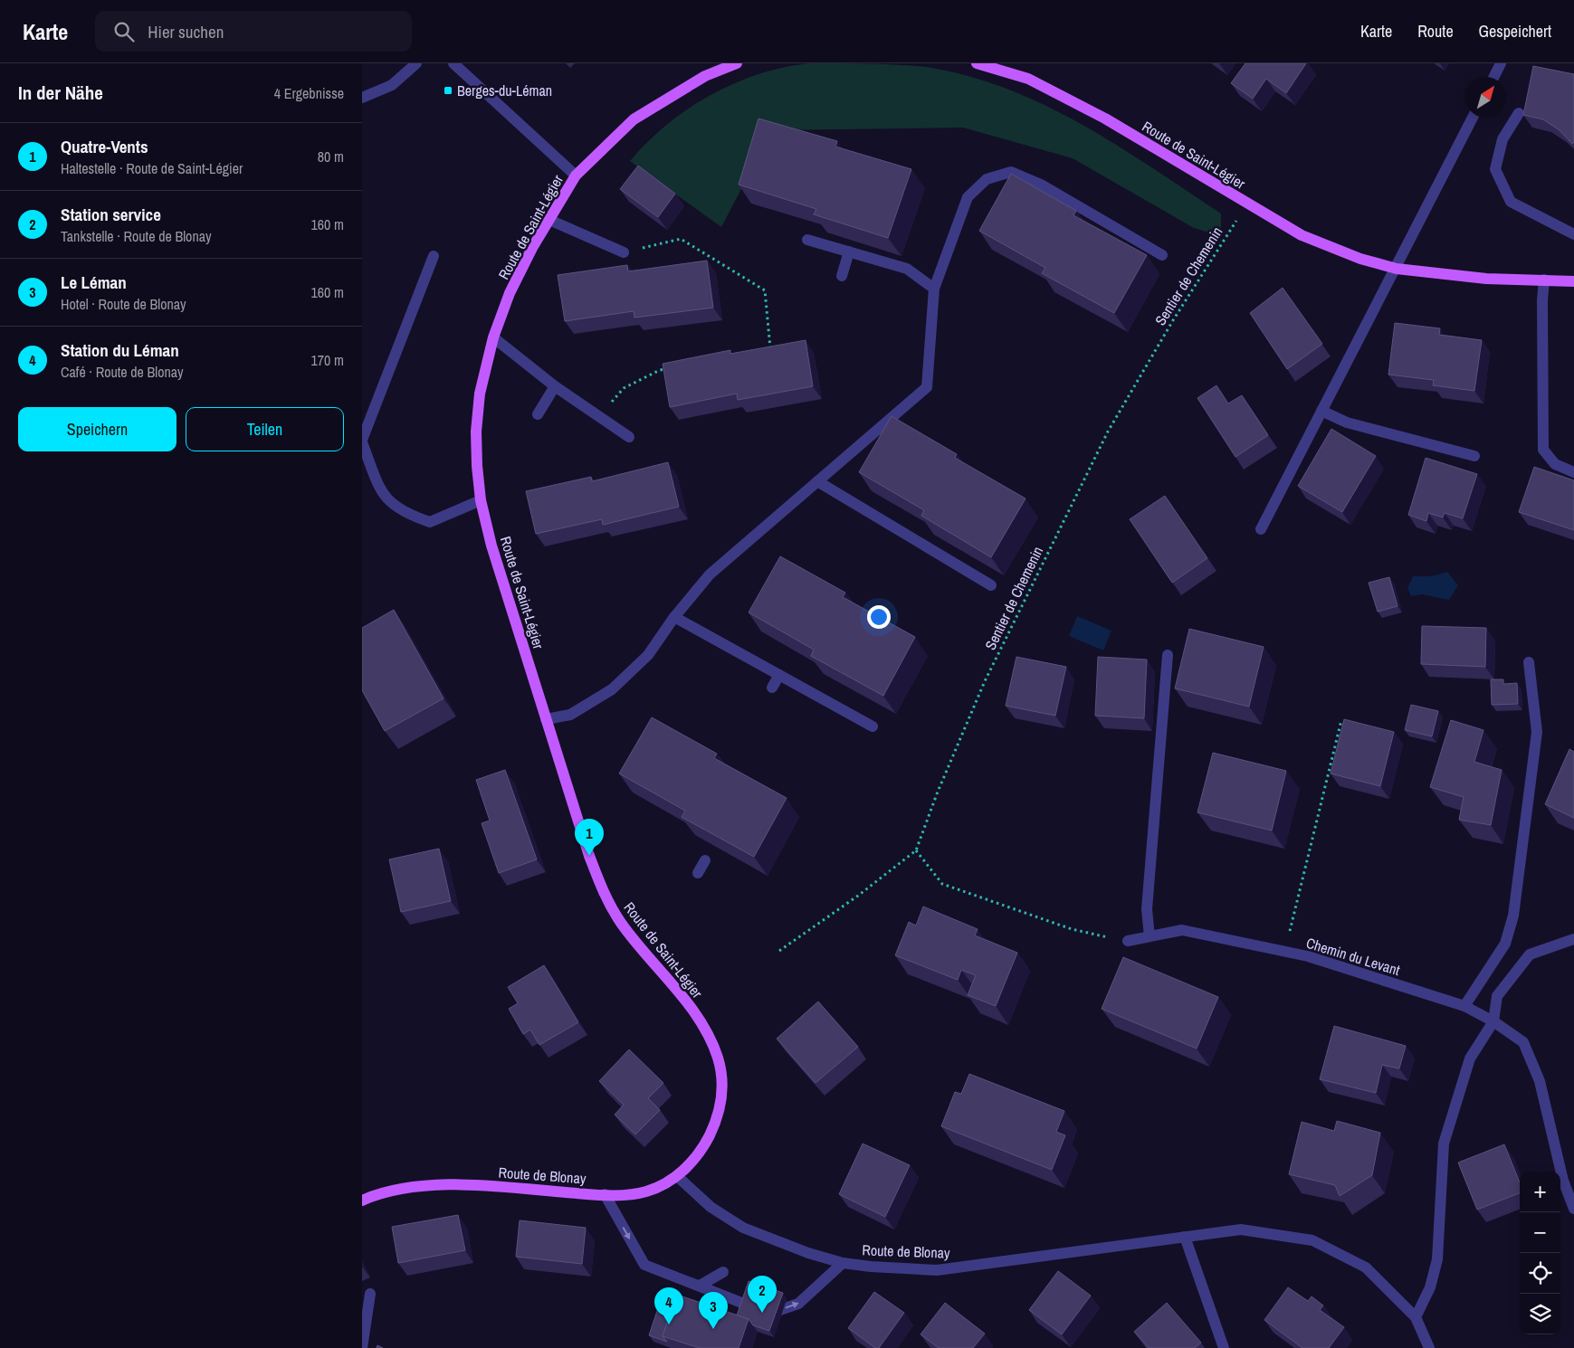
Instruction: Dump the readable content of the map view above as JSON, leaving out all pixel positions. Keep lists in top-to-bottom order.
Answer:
{
  "streets": {
    "main road": ["Route de Saint-Légier", "Route de Blonay"],
    "street": ["Chemin du Levant"],
    "path": ["Sentier de Chemenin"]
  },
  "crossings": [
    ["Route de Saint-Légier", "Route de Blonay"]
  ],
  "places": {
    "transit": ["Berges-du-Léman"]
  },
  "north": "top right",
  "page": {
    "header": "Karte",
    "search": "Hier suchen",
    "nav": ["Karte", "Route", "Gespeichert"],
    "heading": ["In der Nähe", "4 Ergebnisse"],
    "list": [
      {
        "mark": "1",
        "name": "Quatre-Vents",
        "note": "Haltestelle · Route de Saint-Légier",
        "value": "80 m"
      },
      {
        "mark": "2",
        "name": "Station service",
        "note": "Tankstelle · Route de Blonay",
        "value": "160 m"
      },
      {
        "mark": "3",
        "name": "Le Léman",
        "note": "Hotel · Route de Blonay",
        "value": "160 m"
      },
      {
        "mark": "4",
        "name": "Station du Léman",
        "note": "Café · Route de Blonay",
        "value": "170 m"
      }
    ],
    "buttons": ["Speichern", "Teilen"],
    "pins": [
      "1",
      "2",
      "4",
      "3"
    ],
    "map_buttons": ["+", "−"]
  }
}
